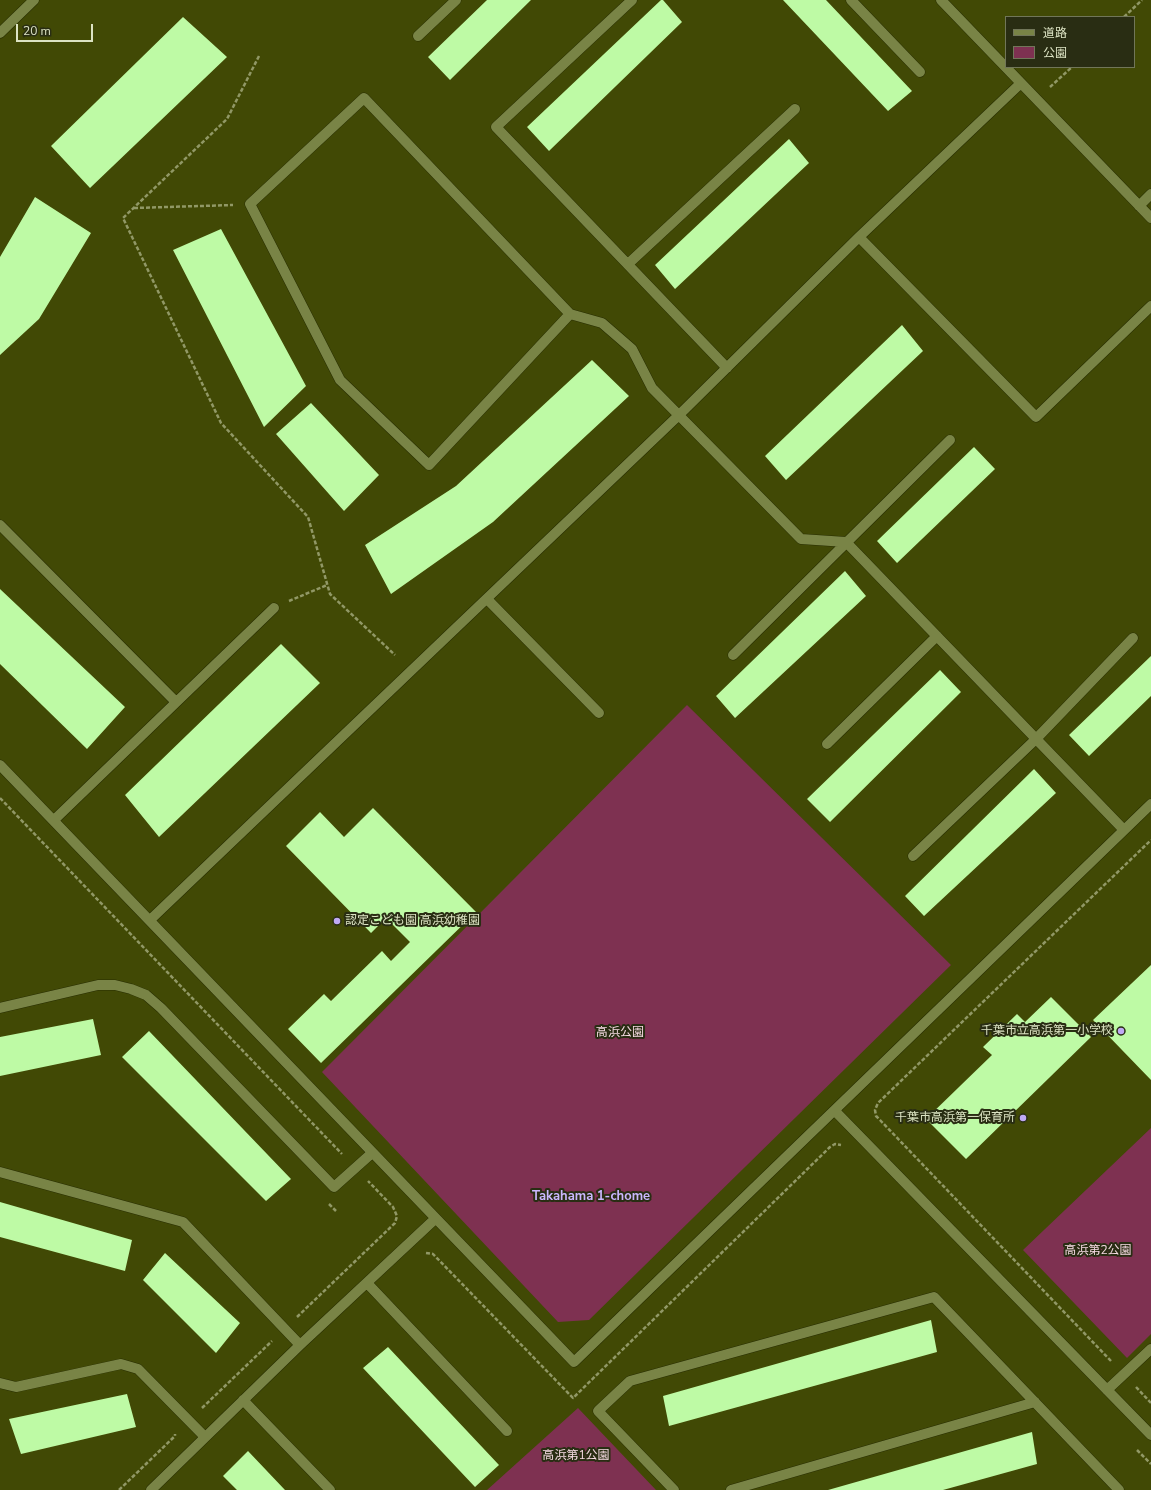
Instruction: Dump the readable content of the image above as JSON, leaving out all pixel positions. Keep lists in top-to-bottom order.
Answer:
{
  "districts": ["Takahama 1-chome"],
  "parks": ["高浜公園", "高浜第2公園", "高浜第1公園"],
  "places": ["認定こども園 高浜幼稚園", "千葉市立高浜第一小学校", "千葉市高浜第一保育所"],
  "legend": ["道路", "公園"],
  "scale_bar": "20 m"
}
